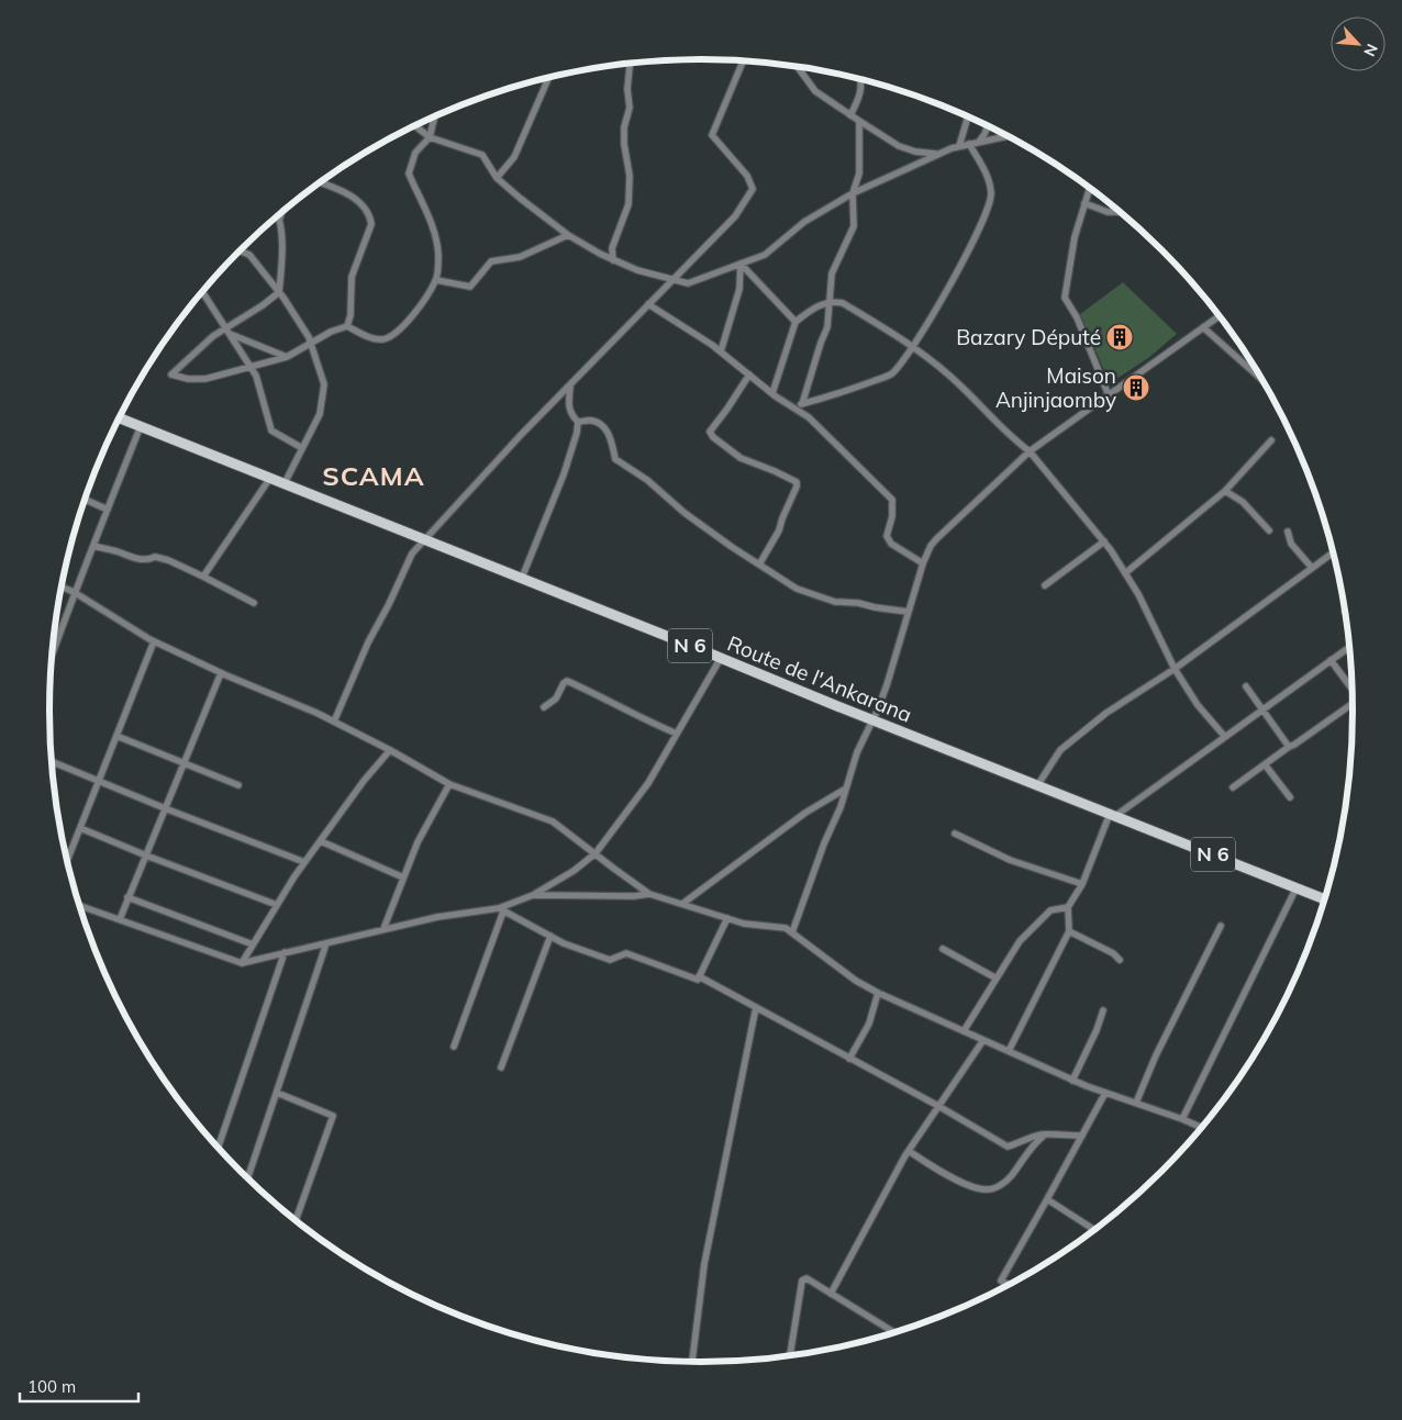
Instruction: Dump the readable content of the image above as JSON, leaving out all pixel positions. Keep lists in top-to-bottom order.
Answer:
{
  "streets": {
    "main road": ["N 6", "Route de l'Ankarana"]
  },
  "districts": ["SCAMA"],
  "places": {
    "building": ["Bazary Député", "Maison Anjinjaomby"]
  },
  "scale_bar": "100 m",
  "north": "bottom right"
}
